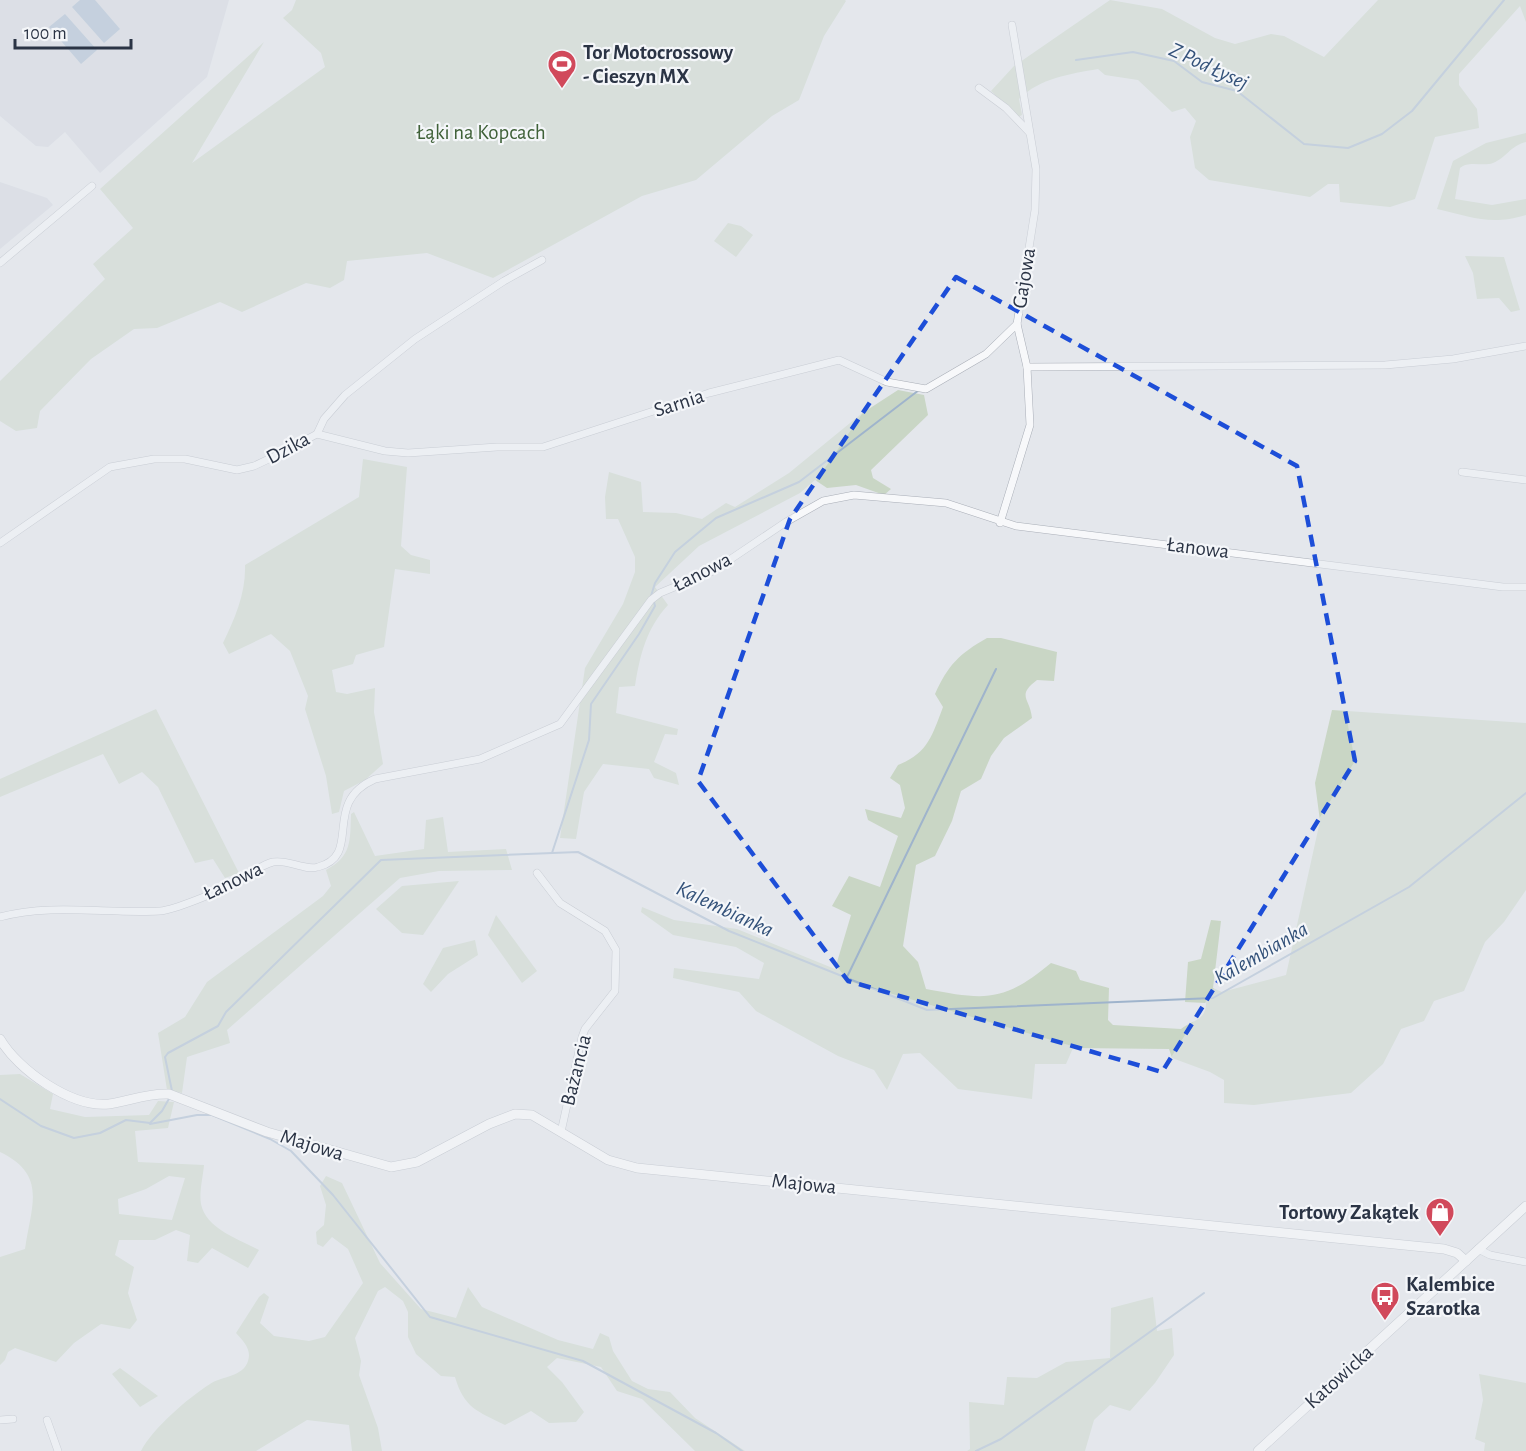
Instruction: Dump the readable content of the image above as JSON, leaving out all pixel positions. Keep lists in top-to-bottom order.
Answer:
{
  "streets": {
    "street": [
      "Gajowa",
      "Sarnia",
      "Dzika",
      "Łanowa",
      "Bażancia",
      "Majowa",
      "Katowicka"
    ]
  },
  "crossings": [
    ["Gajowa", "Sarnia"],
    ["Gajowa", "Łanowa"],
    ["Sarnia", "Dzika"],
    ["Bażancia", "Majowa"],
    ["Majowa", "Katowicka"]
  ],
  "water": ["Z Pod Łysej", "Kalembianka"],
  "parks": ["Łąki na Kopcach"],
  "places": {
    "sports": ["Tor Motocrossowy - Cieszyn MX"],
    "shop": ["Tortowy Zakątek"],
    "bus stop": ["Kalembice Szarotka"]
  },
  "scale_bar": "100 m"
}
